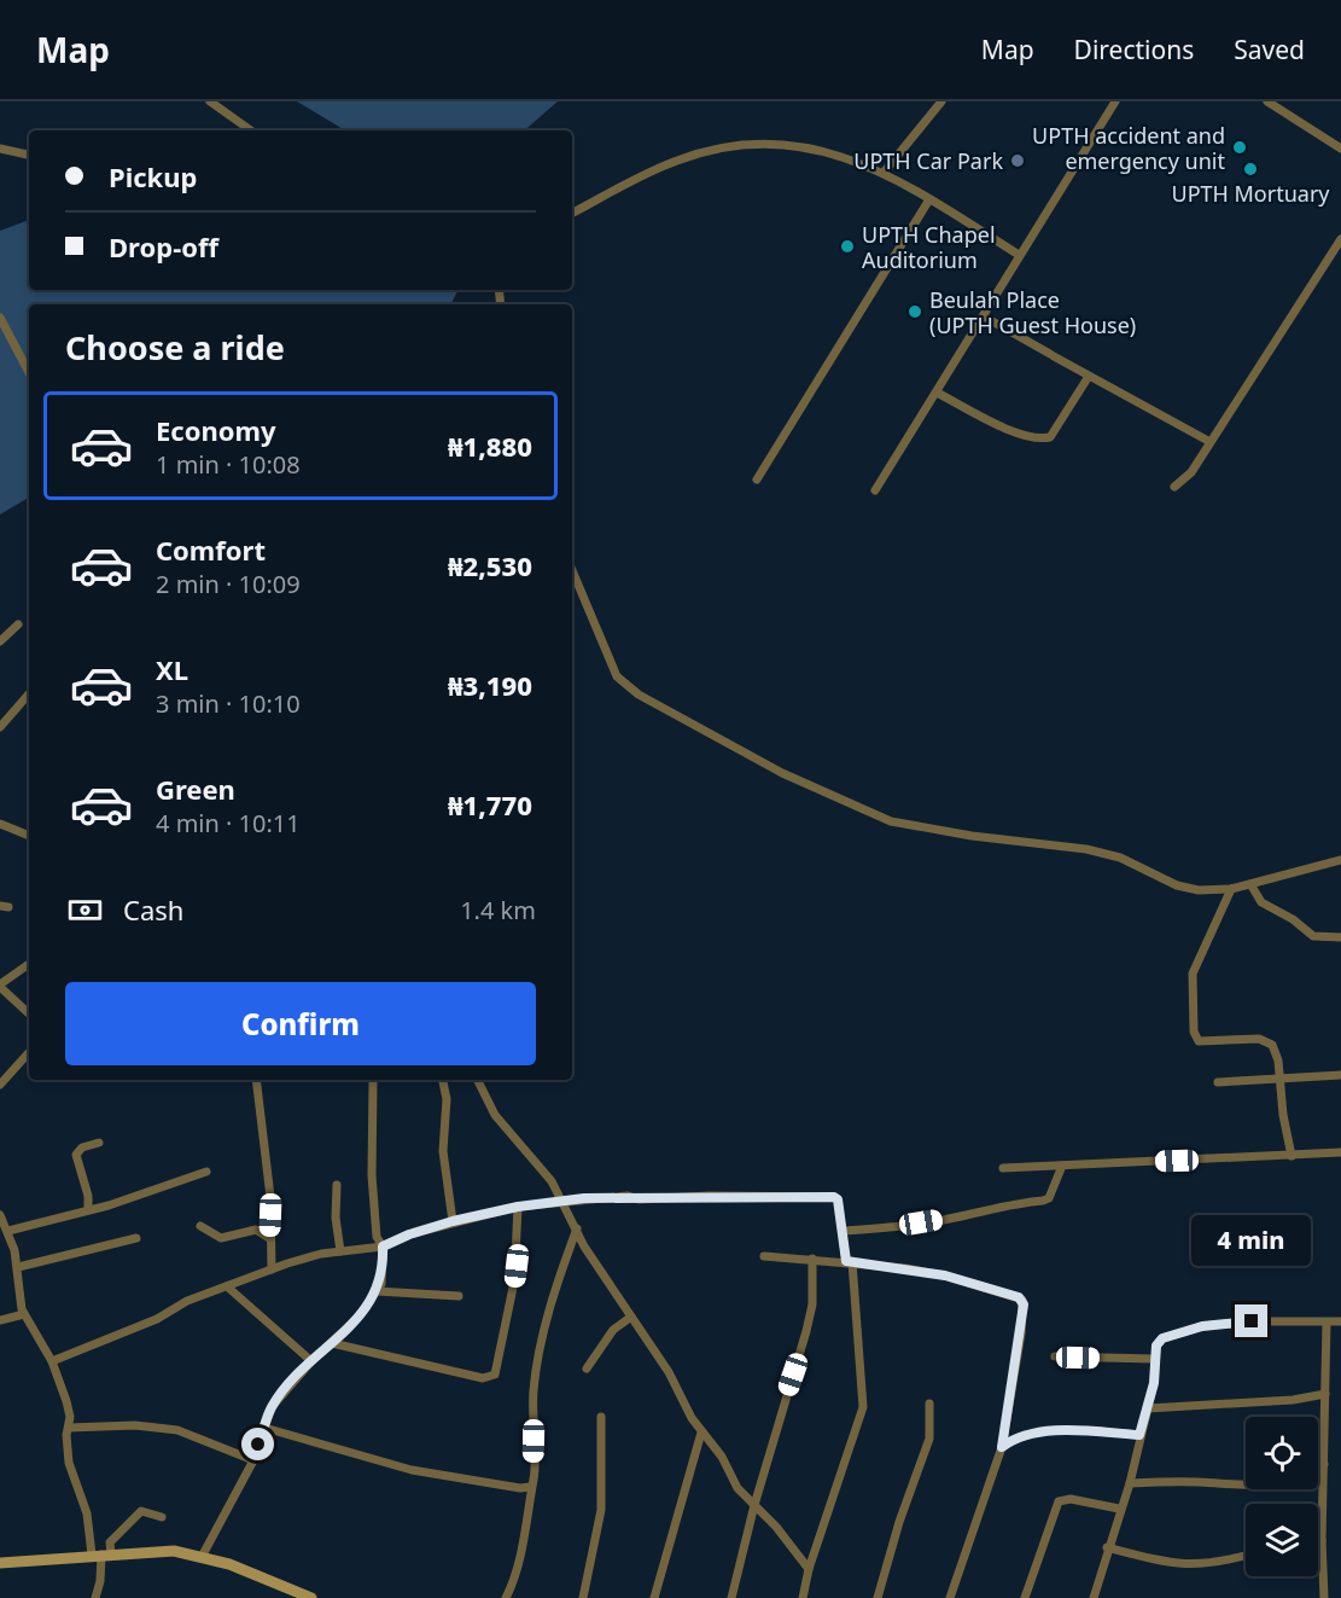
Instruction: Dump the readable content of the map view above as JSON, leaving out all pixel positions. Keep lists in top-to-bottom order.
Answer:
{
  "places": [
    "UPTH accident and emergency unit",
    "UPTH Car Park",
    "UPTH Mortuary",
    "UPTH Chapel Auditorium",
    "Beulah Place (UPTH Guest House)"
  ],
  "page": {
    "header": "Map",
    "nav": ["Map", "Directions", "Saved"],
    "banner": ["Pickup", "Drop-off"],
    "heading": "Choose a ride",
    "list": [
      {
        "name": "Economy",
        "note": "1 min · 10:08",
        "value": "₦1,880"
      },
      {
        "name": "Comfort",
        "note": "2 min · 10:09",
        "value": "₦2,530"
      },
      {
        "name": "XL",
        "note": "3 min · 10:10",
        "value": "₦3,190"
      },
      {
        "name": "Green",
        "note": "4 min · 10:11",
        "value": "₦1,770"
      }
    ],
    "pay": ["Cash", "1.4 km"],
    "buttons": "Confirm",
    "bubble": "4 min"
  }
}
